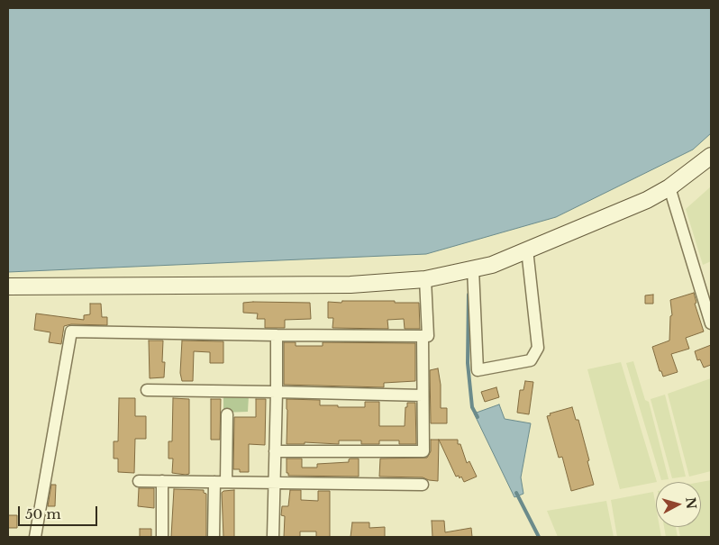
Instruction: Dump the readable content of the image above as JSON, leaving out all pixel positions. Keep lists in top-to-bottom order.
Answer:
{
  "scale_bar": "50 m",
  "north": "right"
}
